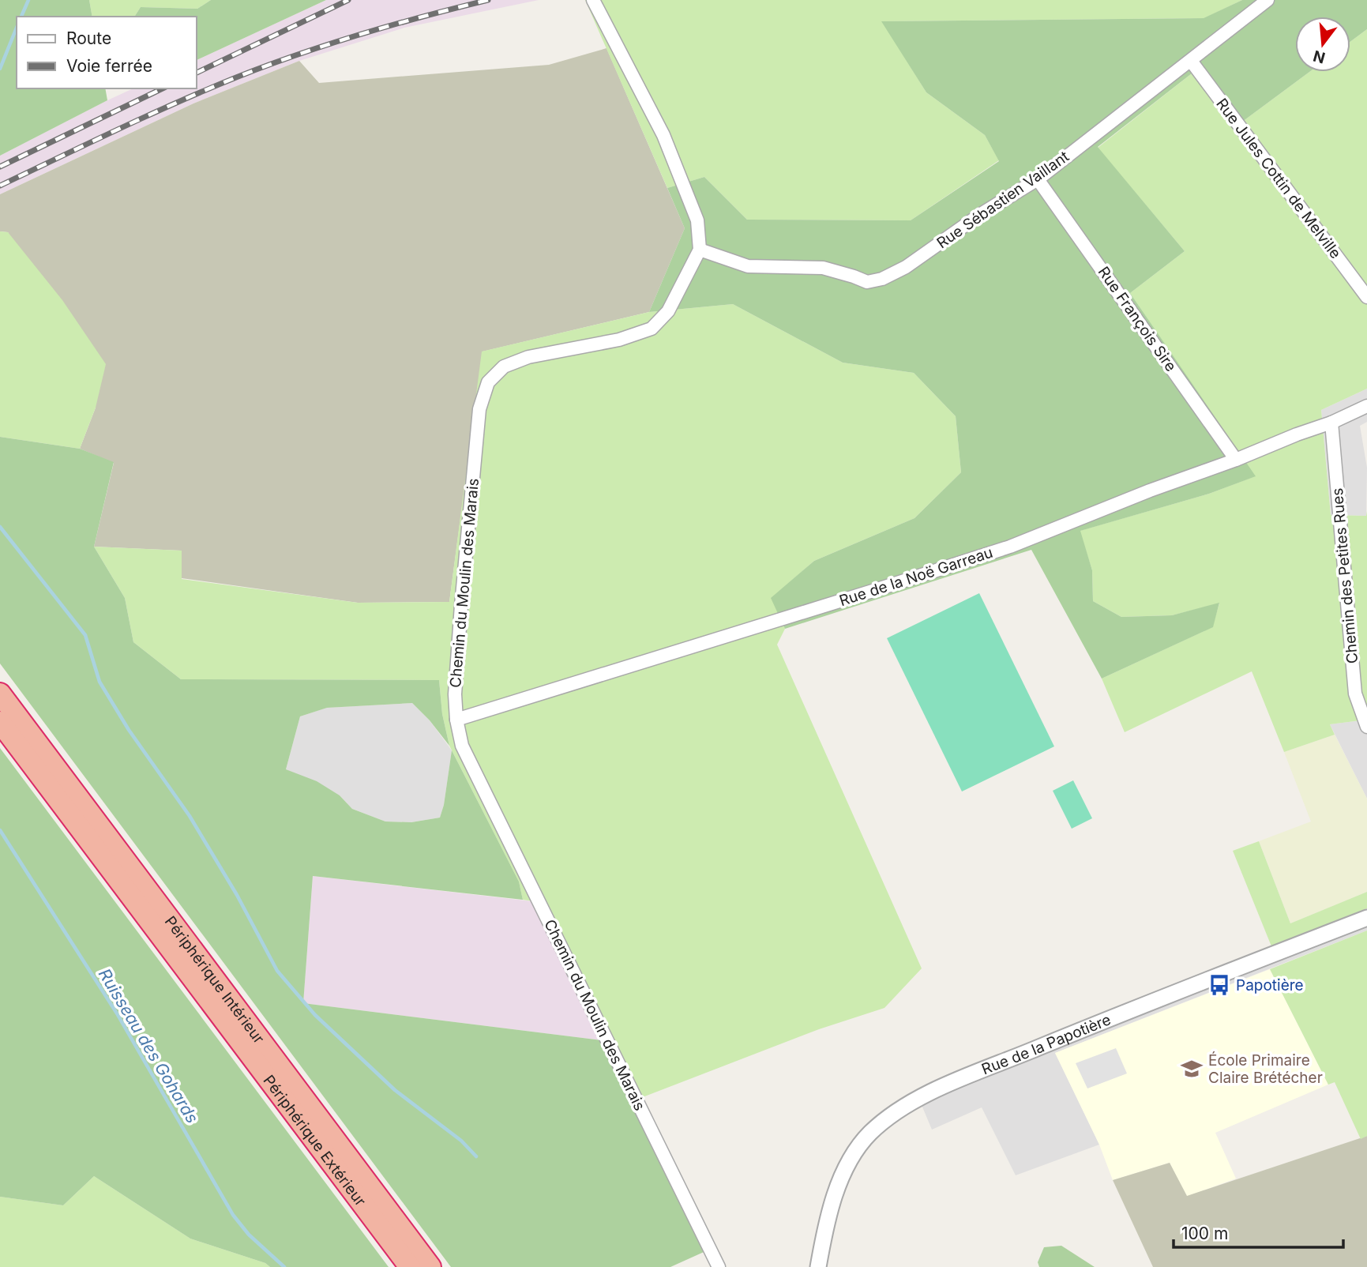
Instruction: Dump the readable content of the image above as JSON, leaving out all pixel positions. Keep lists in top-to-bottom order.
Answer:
{
  "streets": {
    "highway": ["Périphérique Intérieur", "Périphérique Extérieur"],
    "street": [
      "Rue Jules Cottin de Melville",
      "Rue Sébastien Vaillant",
      "Rue François Sire",
      "Chemin des Petites Rues",
      "Rue de la Noë Garreau",
      "Chemin du Moulin des Marais",
      "Rue de la Papotière"
    ]
  },
  "crossings": [
    ["Rue Jules Cottin de Melville", "Rue Sébastien Vaillant"],
    ["Rue Sébastien Vaillant", "Rue François Sire"],
    ["Rue Sébastien Vaillant", "Chemin du Moulin des Marais"],
    ["Rue François Sire", "Rue de la Noë Garreau"],
    ["Chemin des Petites Rues", "Rue de la Noë Garreau"],
    ["Rue de la Noë Garreau", "Chemin du Moulin des Marais"]
  ],
  "water": ["Ruisseau des Gohards"],
  "places": {
    "bus stop": ["Papotière"],
    "school or university": ["École Primaire Claire Brétécher"]
  },
  "legend": ["Route", "Voie ferrée"],
  "scale_bar": "100 m",
  "north": "bottom"
}
